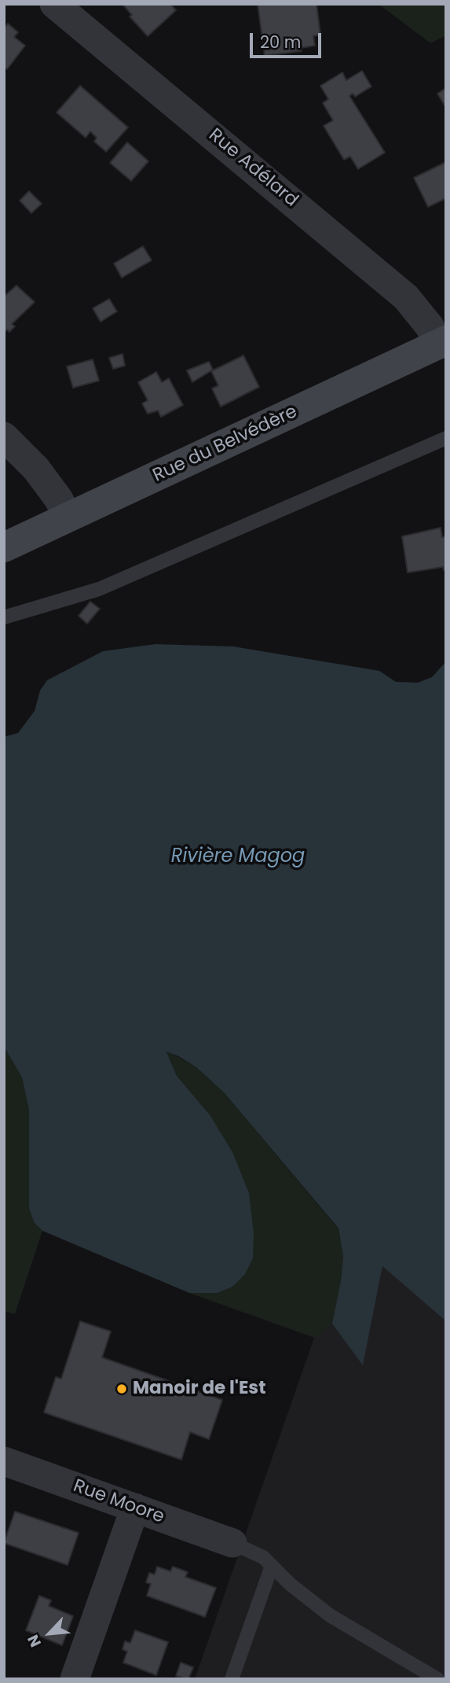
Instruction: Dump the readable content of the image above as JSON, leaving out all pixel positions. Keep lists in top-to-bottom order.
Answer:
{
  "streets": {
    "street": ["Rue Adélard", "Rue du Belvédère", "Rue Moore"]
  },
  "crossings": [
    ["Rue Adélard", "Rue du Belvédère"]
  ],
  "water": ["Rivière Magog"],
  "places": ["Manoir de l'Est"],
  "scale_bar": "20 m",
  "north": "bottom left"
}
